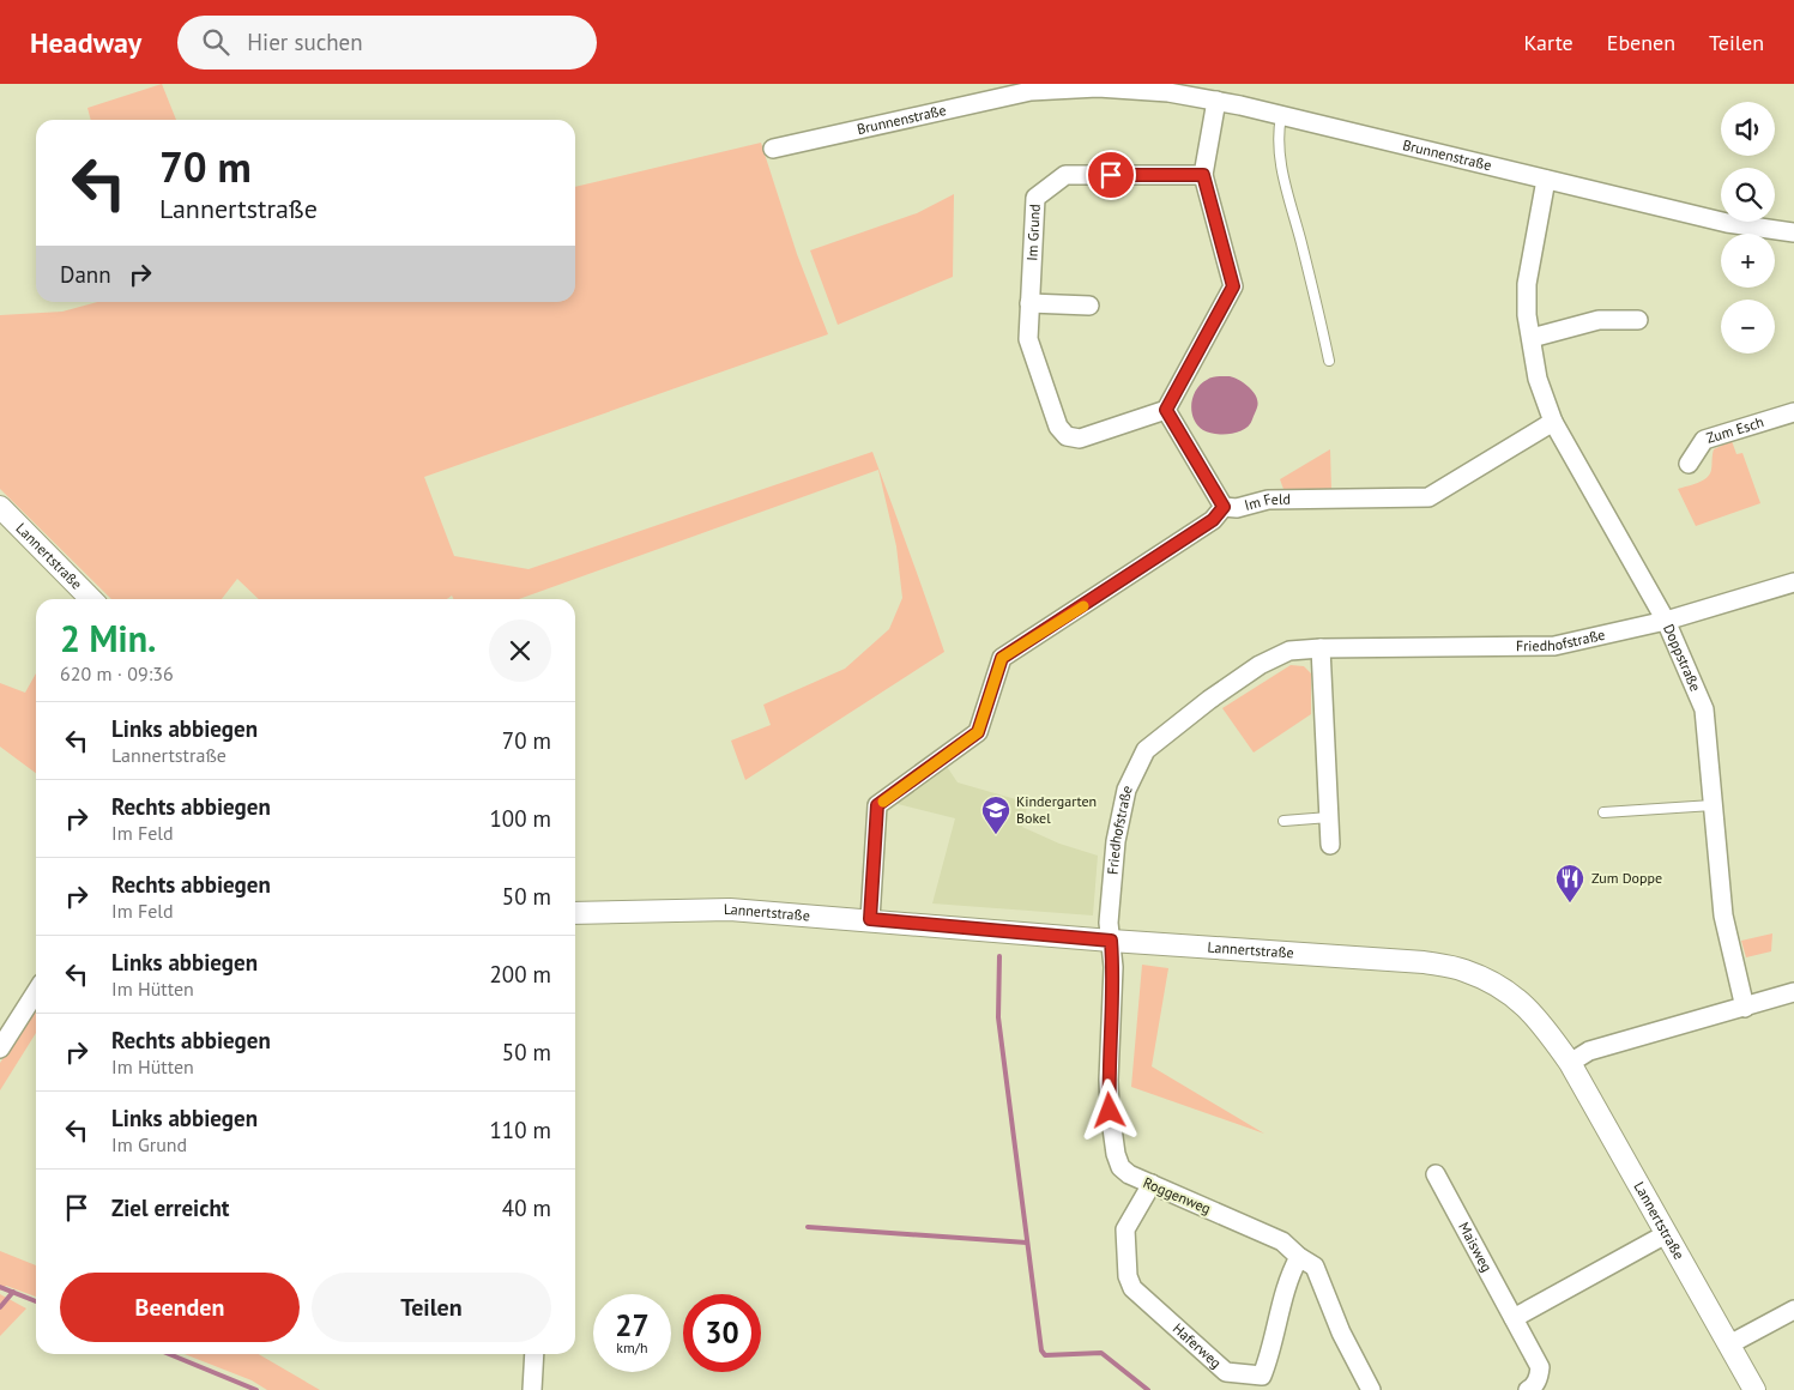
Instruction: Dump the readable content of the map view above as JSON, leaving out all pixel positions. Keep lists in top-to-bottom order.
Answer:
{
  "streets": {
    "street": [
      "Brunnenstraße",
      "Im Grund",
      "Zum Esch",
      "Im Feld",
      "Lannertstraße",
      "Friedhofstraße",
      "Doppstraße",
      "Roggenweg",
      "Maisweg",
      "Haferweg"
    ]
  },
  "crossings": [
    ["Brunnenstraße", "Doppstraße"],
    ["Im Feld", "Lannertstraße"],
    ["Im Feld", "Doppstraße"],
    ["Lannertstraße", "Friedhofstraße"],
    ["Lannertstraße", "Roggenweg"],
    ["Friedhofstraße", "Doppstraße"],
    ["Friedhofstraße", "Roggenweg"],
    ["Roggenweg", "Haferweg"]
  ],
  "places": {
    "school or university": ["Kindergarten Bokel"],
    "restaurant": ["Zum Doppe"]
  },
  "page": {
    "header": "Headway",
    "search": "Hier suchen",
    "nav": ["Karte", "Ebenen", "Teilen"],
    "map_buttons": ["+", "−"],
    "turn": ["70 m", "Lannertstraße"],
    "then": "Dann",
    "heading": ["2 Min.", "620 m · 09:36"],
    "list": [
      {
        "name": "Links abbiegen",
        "note": "Lannertstraße",
        "value": "70 m"
      },
      {
        "name": "Rechts abbiegen",
        "note": "Im Feld",
        "value": "100 m"
      },
      {
        "name": "Rechts abbiegen",
        "note": "Im Feld",
        "value": "50 m"
      },
      {
        "name": "Links abbiegen",
        "note": "Im Hütten",
        "value": "200 m"
      },
      {
        "name": "Rechts abbiegen",
        "note": "Im Hütten",
        "value": "50 m"
      },
      {
        "name": "Links abbiegen",
        "note": "Im Grund",
        "value": "110 m"
      },
      {
        "name": "Ziel erreicht",
        "value": "40 m"
      }
    ],
    "buttons": ["Beenden", "Teilen"],
    "speed": "27 km/h",
    "limit": "30"
  }
}
